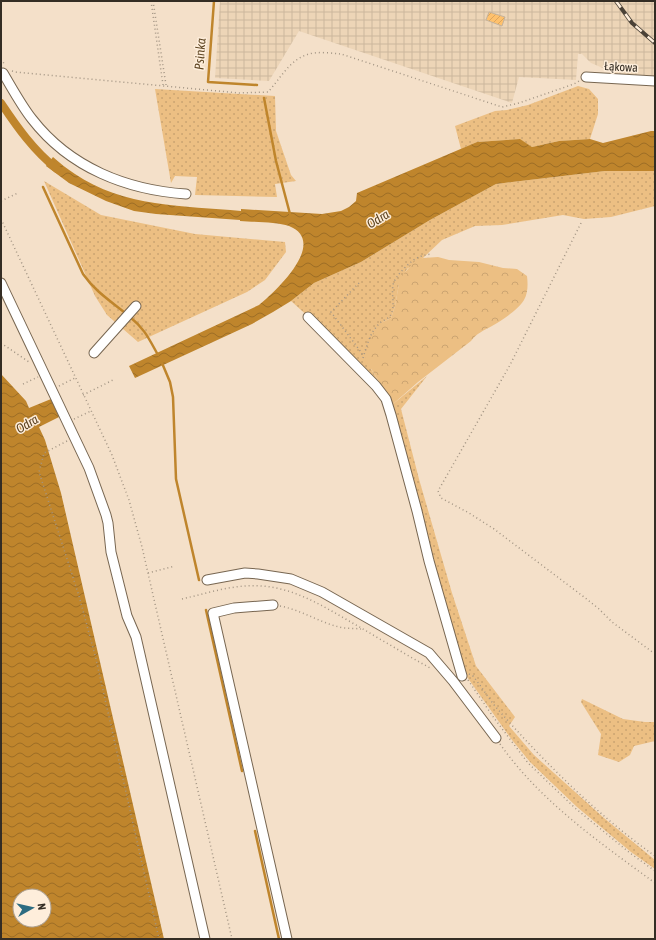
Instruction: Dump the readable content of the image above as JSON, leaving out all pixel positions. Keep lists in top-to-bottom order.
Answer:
{
  "streets": {
    "street": ["Łąkowa"]
  },
  "water": ["Psinka", "Odra"],
  "north": "right"
}
